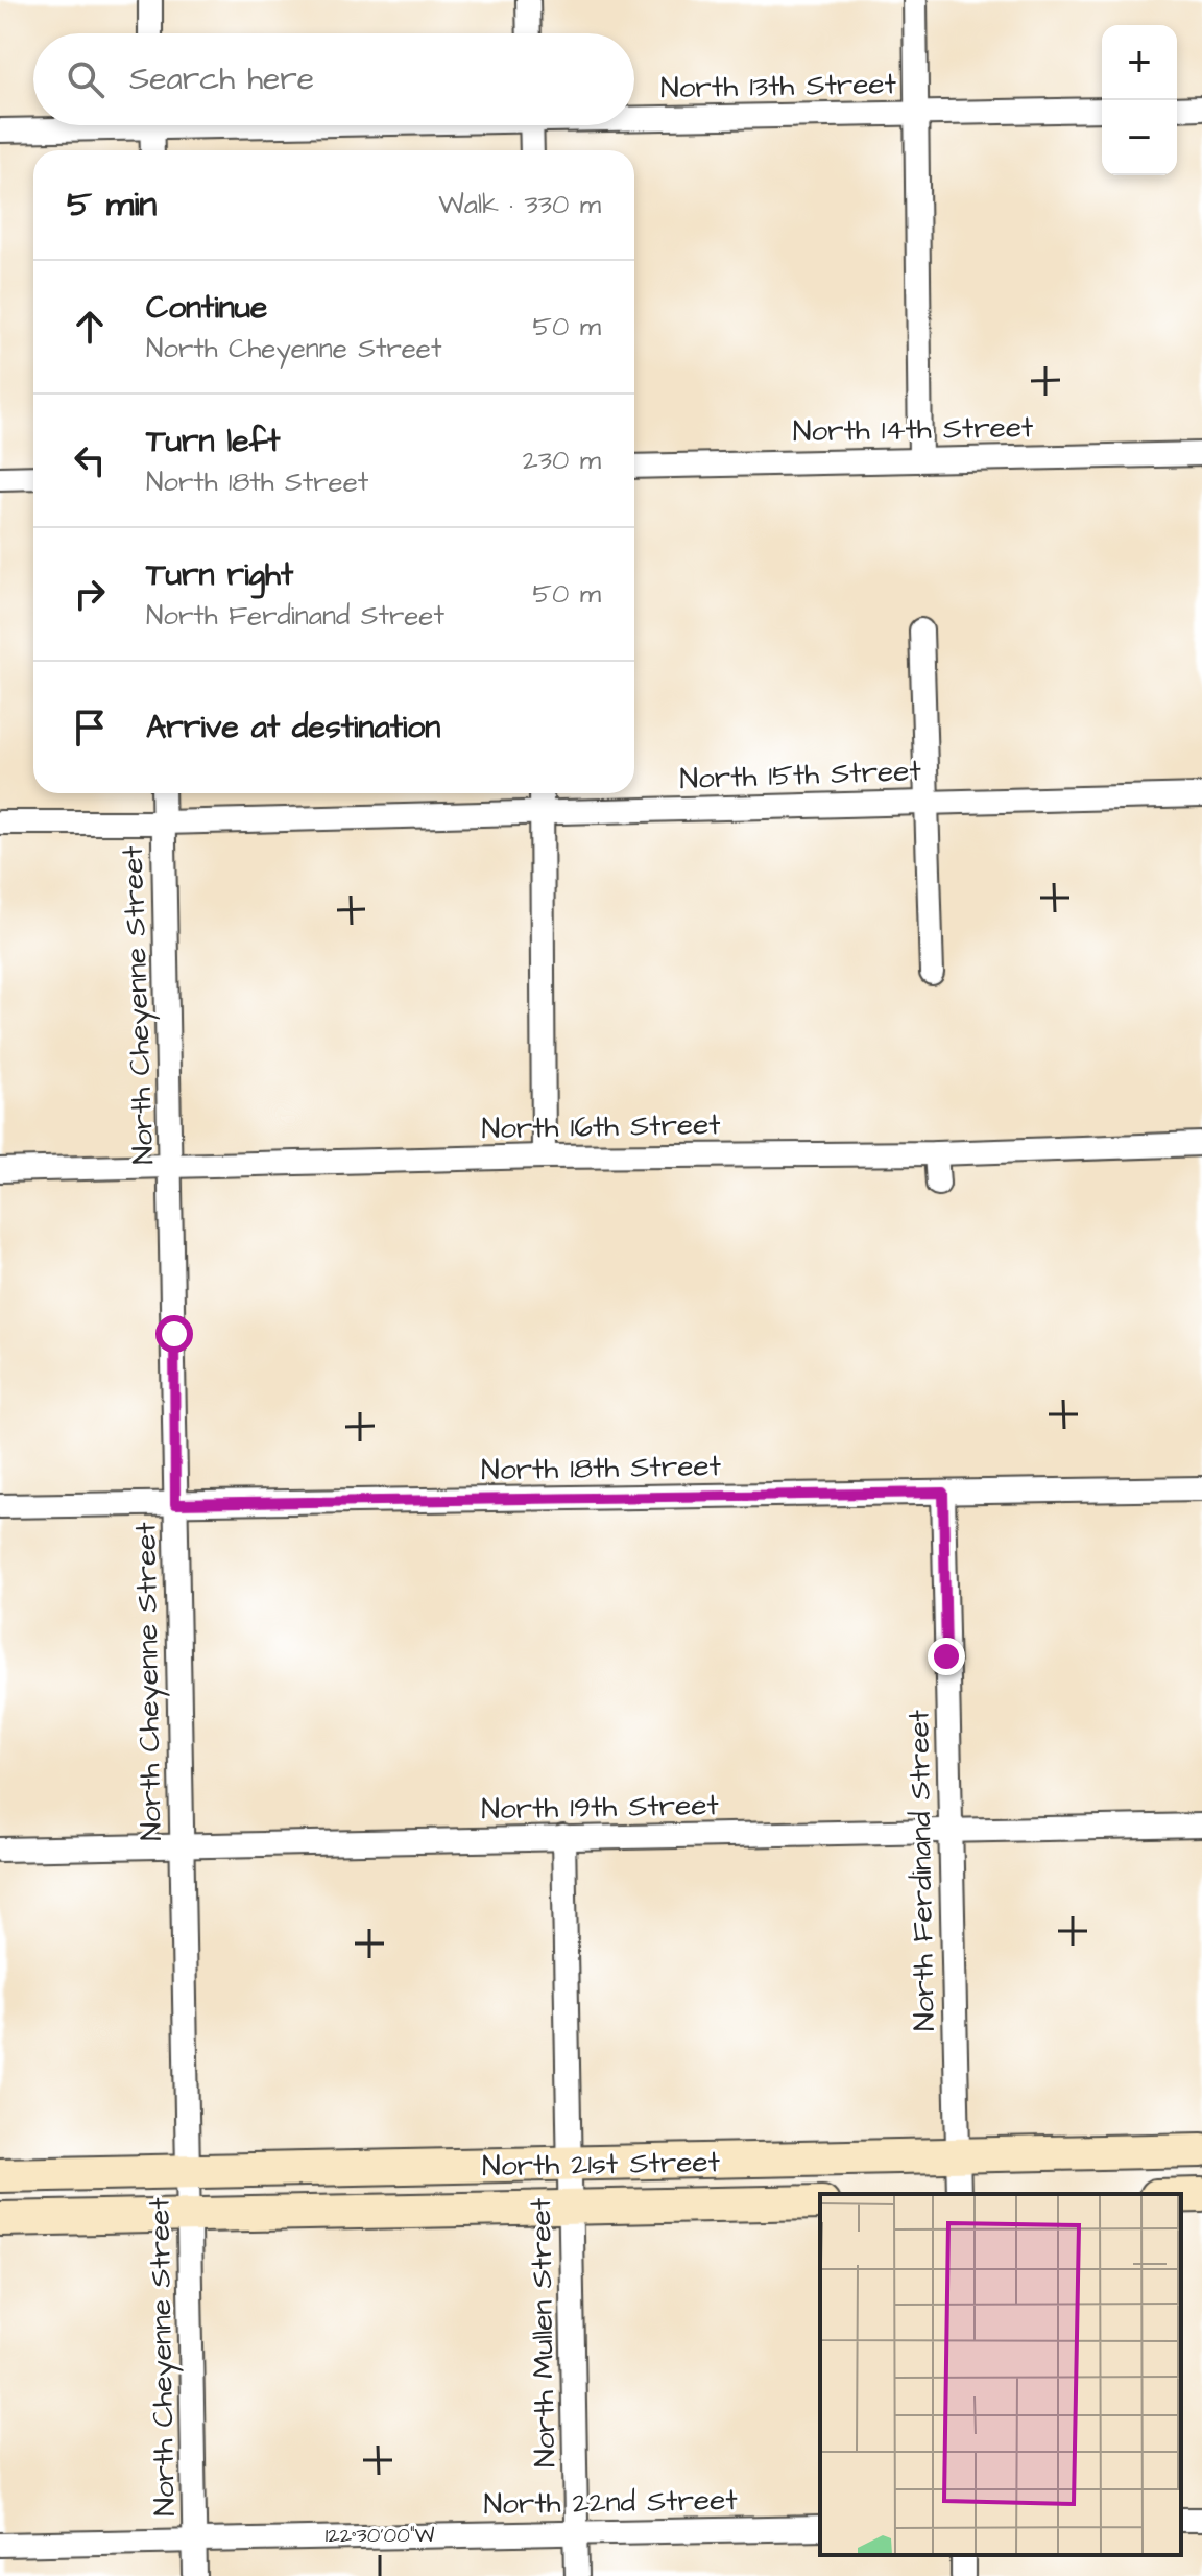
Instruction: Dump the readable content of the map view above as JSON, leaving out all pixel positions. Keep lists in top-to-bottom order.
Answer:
{
  "streets": {
    "main road": ["North 21st Street"],
    "street": [
      "North 13th Street",
      "North 14th Street",
      "North 15th Street",
      "North Cheyenne Street",
      "North 16th Street",
      "North 18th Street",
      "North 19th Street",
      "North Ferdinand Street",
      "North Mullen Street",
      "North 22nd Street"
    ]
  },
  "crossings": [
    ["North 15th Street", "North Cheyenne Street"],
    ["North Cheyenne Street", "North 16th Street"],
    ["North Cheyenne Street", "North 18th Street"],
    ["North Cheyenne Street", "North 19th Street"],
    ["North Cheyenne Street", "North 21st Street"],
    ["North Cheyenne Street", "North 22nd Street"],
    ["North 18th Street", "North Ferdinand Street"],
    ["North 19th Street", "North Ferdinand Street"],
    ["North 19th Street", "North Mullen Street"],
    ["North Ferdinand Street", "North 21st Street"],
    ["North 21st Street", "North Mullen Street"],
    ["North Mullen Street", "North 22nd Street"]
  ],
  "page": {
    "map_buttons": ["+", "−"],
    "search": "Search here",
    "heading": ["5 min", "Walk · 330 m"],
    "list": [
      ["Continue", "North Cheyenne Street", "50 m"],
      ["Turn left", "North 18th Street", "230 m"],
      ["Turn right", "North Ferdinand Street", "50 m"],
      "Arrive at destination"
    ]
  },
  "coordinates": ["122°30'00\"W"]
}
